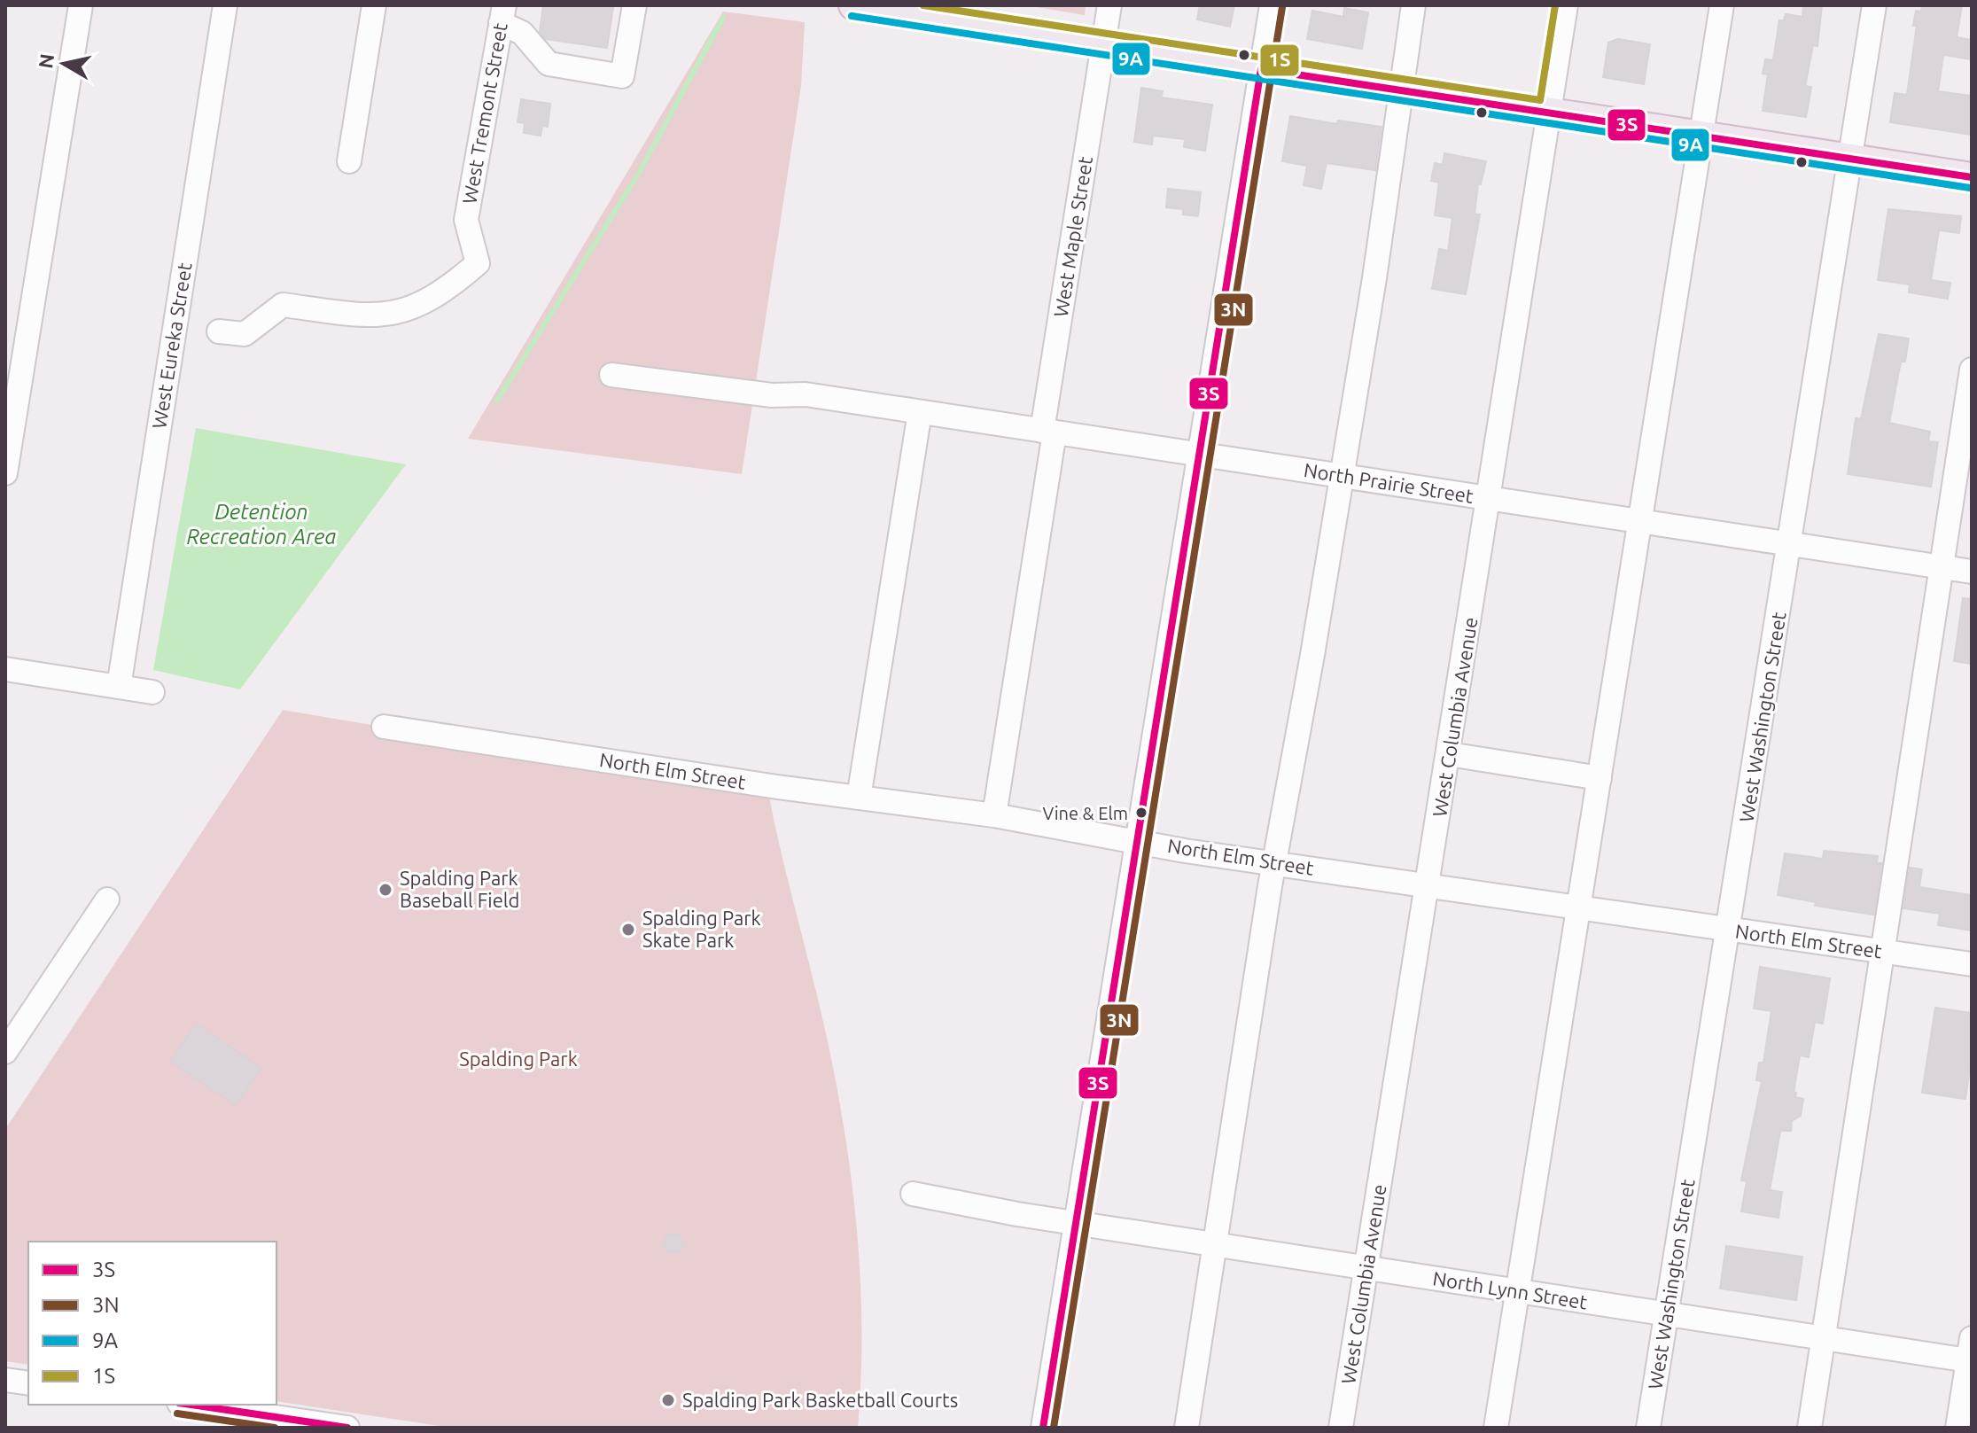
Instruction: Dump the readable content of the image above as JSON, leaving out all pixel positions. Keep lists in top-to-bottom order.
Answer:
{
  "streets": {
    "street": [
      "West Tremont Street",
      "West Maple Street",
      "West Eureka Street",
      "North Prairie Street",
      "West Columbia Avenue",
      "West Washington Street",
      "North Elm Street",
      "North Lynn Street"
    ]
  },
  "crossings": [
    ["West Maple Street", "North Prairie Street"],
    ["West Maple Street", "North Elm Street"],
    ["North Prairie Street", "West Columbia Avenue"],
    ["North Prairie Street", "West Washington Street"],
    ["West Columbia Avenue", "North Elm Street"],
    ["West Columbia Avenue", "North Lynn Street"],
    ["West Washington Street", "North Elm Street"],
    ["West Washington Street", "North Lynn Street"]
  ],
  "water": ["Detention Recreation Area"],
  "parks": ["Spalding Park"],
  "places": [
    "Vine & Elm",
    "Spalding Park Baseball Field",
    "Spalding Park Skate Park",
    "Spalding Park Basketball Courts"
  ],
  "lines": [
    "transit line 1S",
    "transit line 3N",
    "transit line 9A",
    "transit line 3S"
  ],
  "legend": [
    "3S",
    "3N",
    "9A",
    "1S"
  ],
  "north": "left"
}
